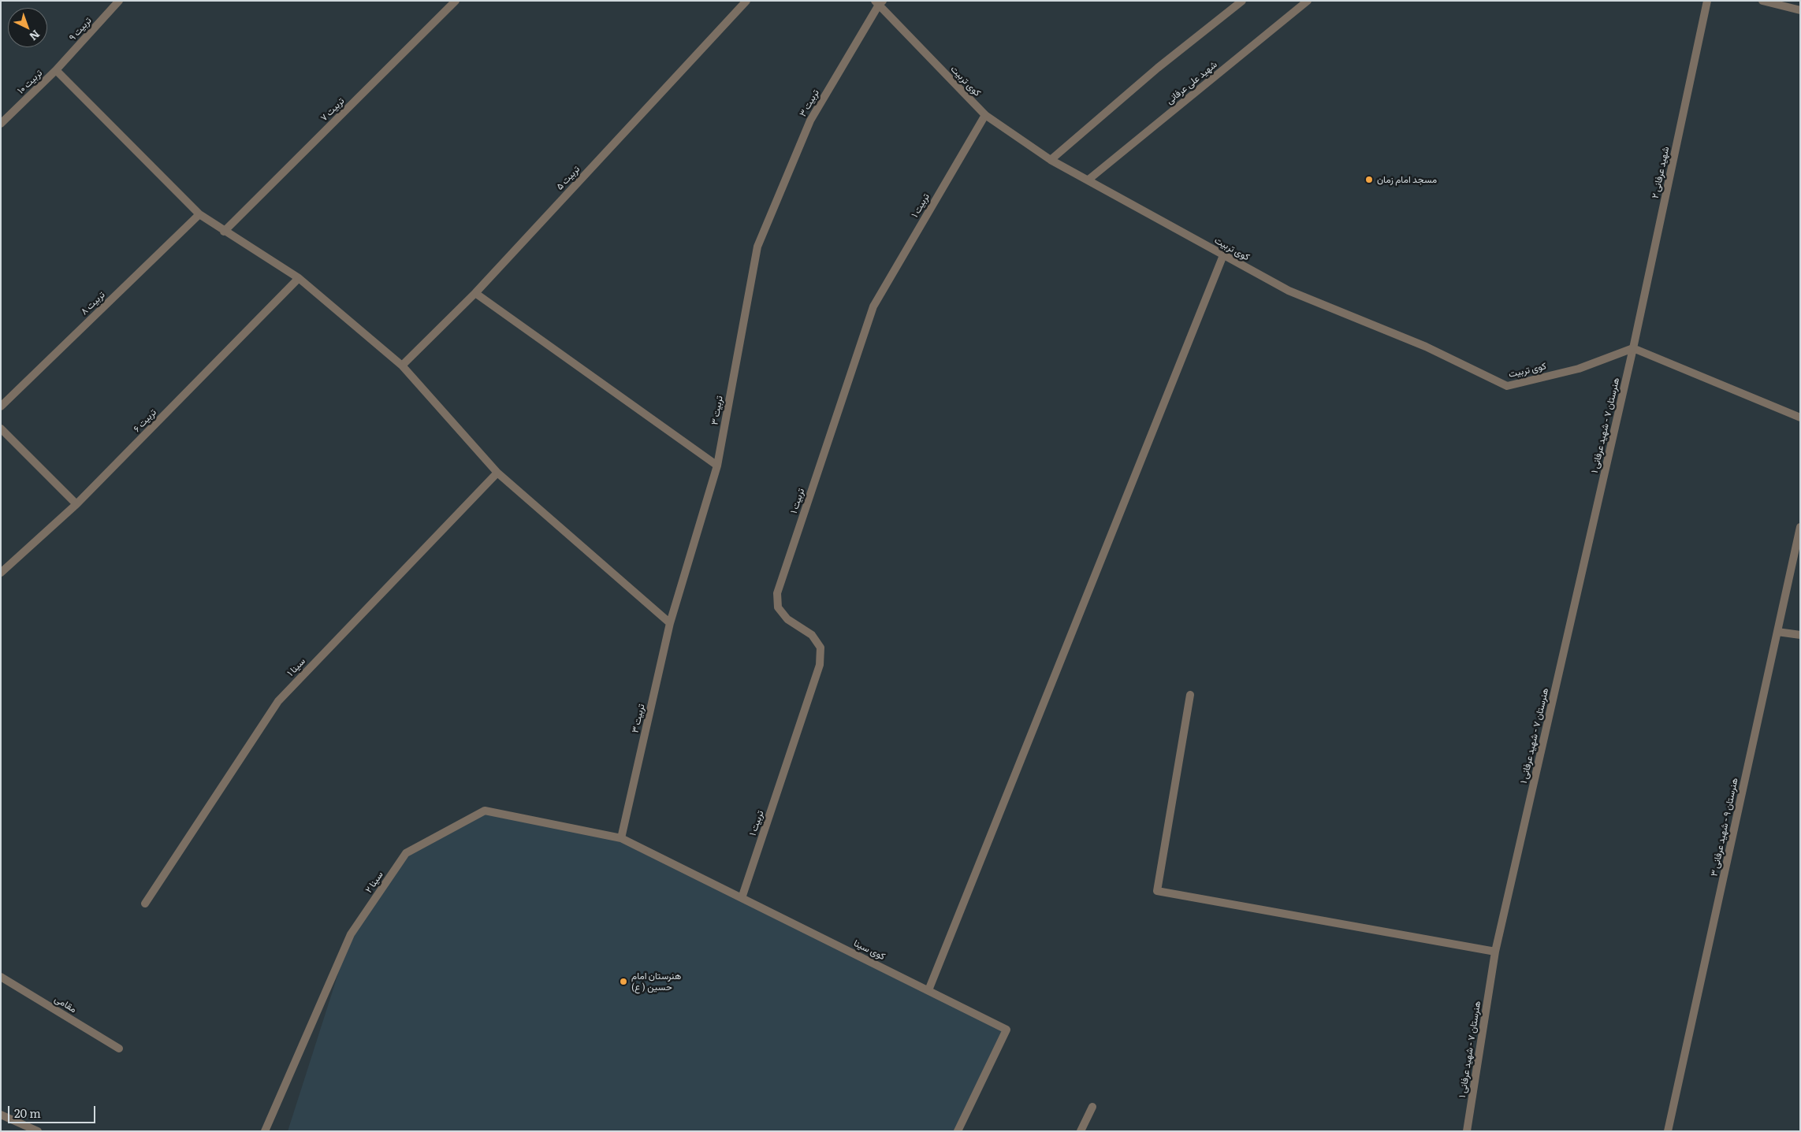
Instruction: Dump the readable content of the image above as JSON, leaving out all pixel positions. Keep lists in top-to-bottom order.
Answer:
{
  "streets": {
    "street": [
      "تربیت ۹",
      "کوی تربیت",
      "تربیت ۱۰",
      "شهید علی عرفانی",
      "تربیت ۳",
      "تربیت ۷",
      "شهید عرفانی ۲",
      "تربیت ۵",
      "تربیت ۱",
      "تربیت ۸",
      "تربیت ۶",
      "هنرستان ۷ - شهید عرفانی ۱",
      "سینا ۱",
      "هنرستان ۹ - شهید عرفانی ۳",
      "سینا ۲",
      "کوی سینا",
      "مقامی"
    ]
  },
  "crossings": [
    ["تربیت ۹", "تربیت ۱۰"],
    ["کوی تربیت", "شهید علی عرفانی"],
    ["کوی تربیت", "تربیت ۳"],
    ["کوی تربیت", "شهید عرفانی ۲"],
    ["کوی تربیت", "تربیت ۱"],
    ["کوی تربیت", "هنرستان ۷ - شهید عرفانی ۱"],
    ["تربیت ۳", "سینا ۲"],
    ["تربیت ۳", "کوی سینا"],
    ["شهید عرفانی ۲", "هنرستان ۷ - شهید عرفانی ۱"],
    ["تربیت ۱", "کوی سینا"],
    ["سینا ۲", "کوی سینا"]
  ],
  "places": ["مسجد امام زمان", "هنرستان امام حسین ( ع)"],
  "scale_bar": "20 m",
  "north": "bottom right"
}
